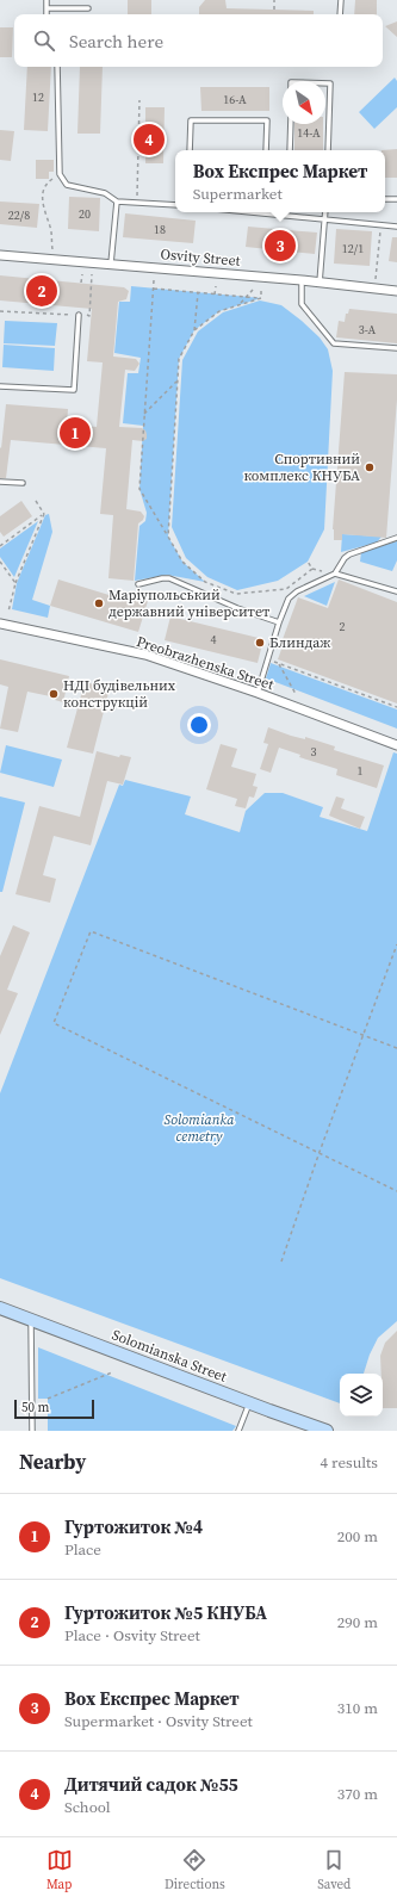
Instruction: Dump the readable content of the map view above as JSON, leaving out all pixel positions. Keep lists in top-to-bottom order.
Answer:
{
  "streets": {
    "main road": ["Solomianska Street"],
    "street": ["Osvity Street", "Preobrazhenska Street"]
  },
  "parks": ["Solomianka cemetry"],
  "places": [
    "Спортивний комплекс КНУБА",
    "Маріупольський державний університет",
    "Блиндаж",
    "НДІ будівельних конструкцій"
  ],
  "house_numbers": [
    "12",
    "16-А",
    "14-А",
    "20",
    "22/8",
    "18",
    "12/1",
    "3-А",
    "2",
    "4",
    "3",
    "1"
  ],
  "scale_bar": "50 m",
  "north": "bottom right",
  "page": {
    "search": "Search here",
    "pins": [
      "4",
      "3",
      "2",
      "1"
    ],
    "popup": ["Box Експрес Маркет", "Supermarket"],
    "scale": "50 m",
    "heading": ["Nearby", "4 results"],
    "list": [
      {
        "mark": "1",
        "name": "Гуртожиток №4",
        "note": "Place",
        "value": "200 m"
      },
      {
        "mark": "2",
        "name": "Гуртожиток №5 КНУБА",
        "note": "Place · Osvity Street",
        "value": "290 m"
      },
      {
        "mark": "3",
        "name": "Box Експрес Маркет",
        "note": "Supermarket · Osvity Street",
        "value": "310 m"
      },
      {
        "mark": "4",
        "name": "Дитячий садок №55",
        "note": "School",
        "value": "370 m"
      }
    ],
    "nav": ["Map", "Directions", "Saved"]
  }
}
